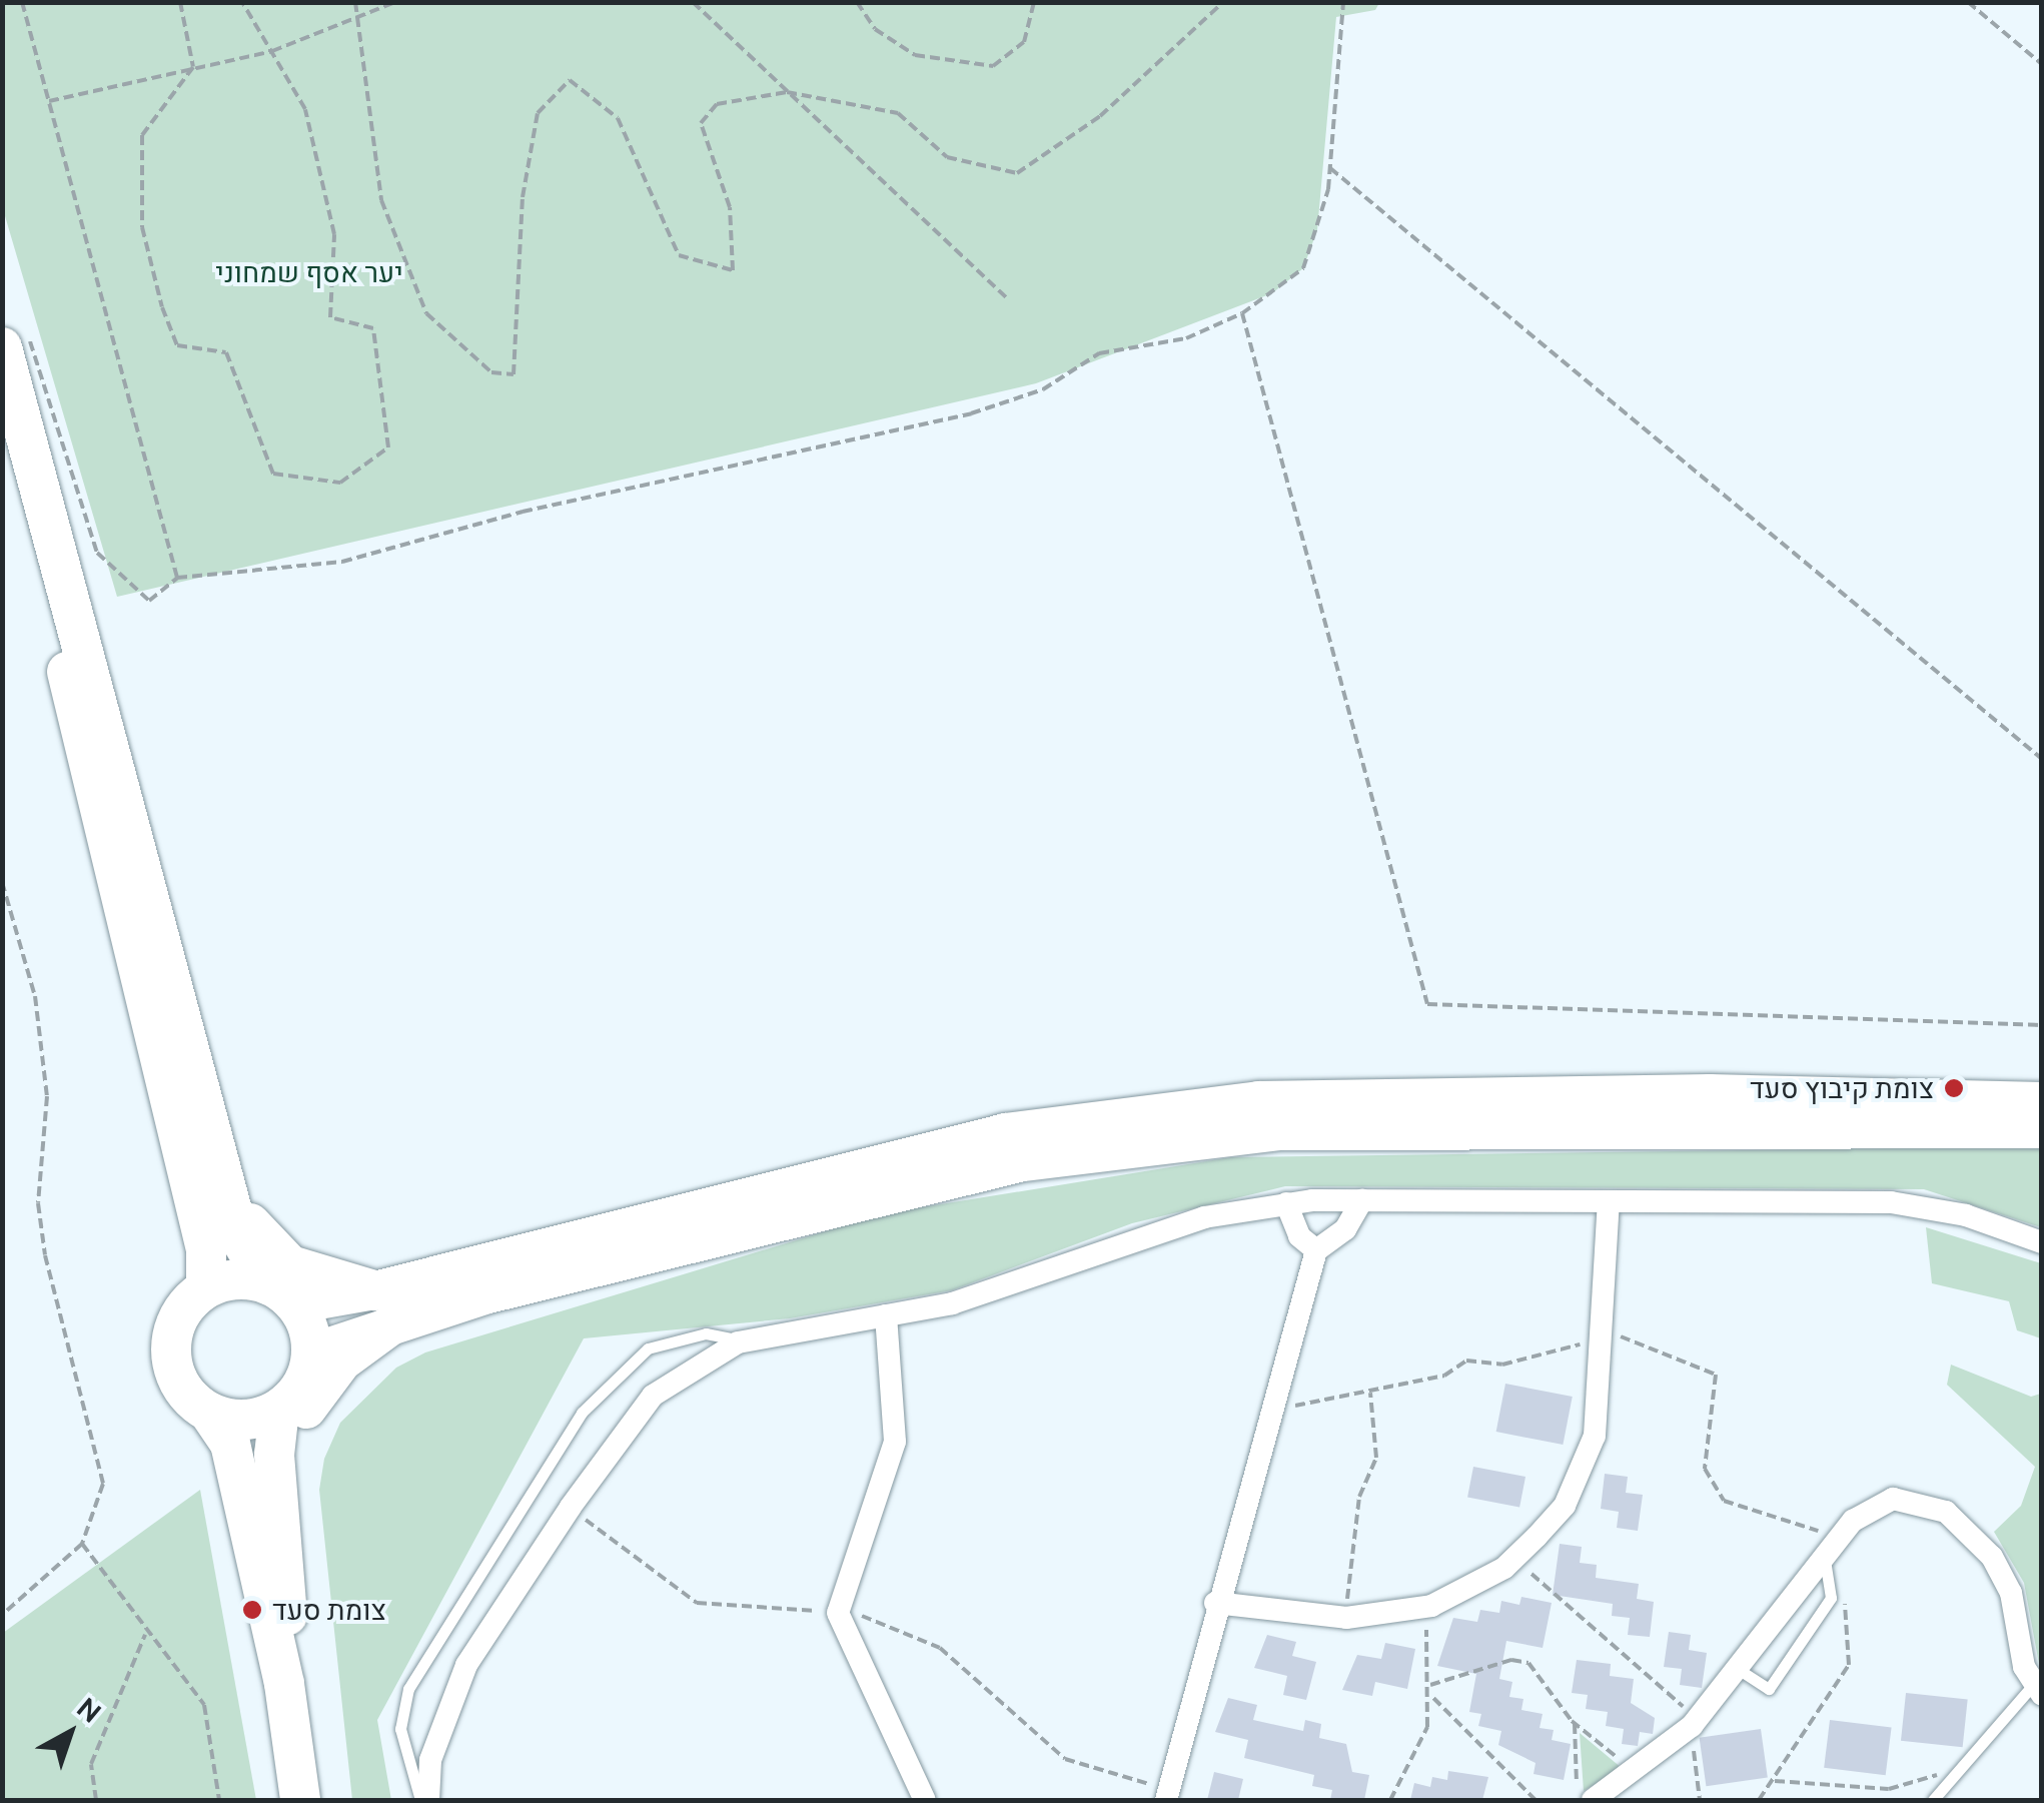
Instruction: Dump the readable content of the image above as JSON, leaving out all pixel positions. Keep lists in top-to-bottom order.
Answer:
{
  "parks": ["יער אסף שמחוני"],
  "places": ["צומת קיבוץ סעד", "צומת סעד"],
  "north": "top right"
}
